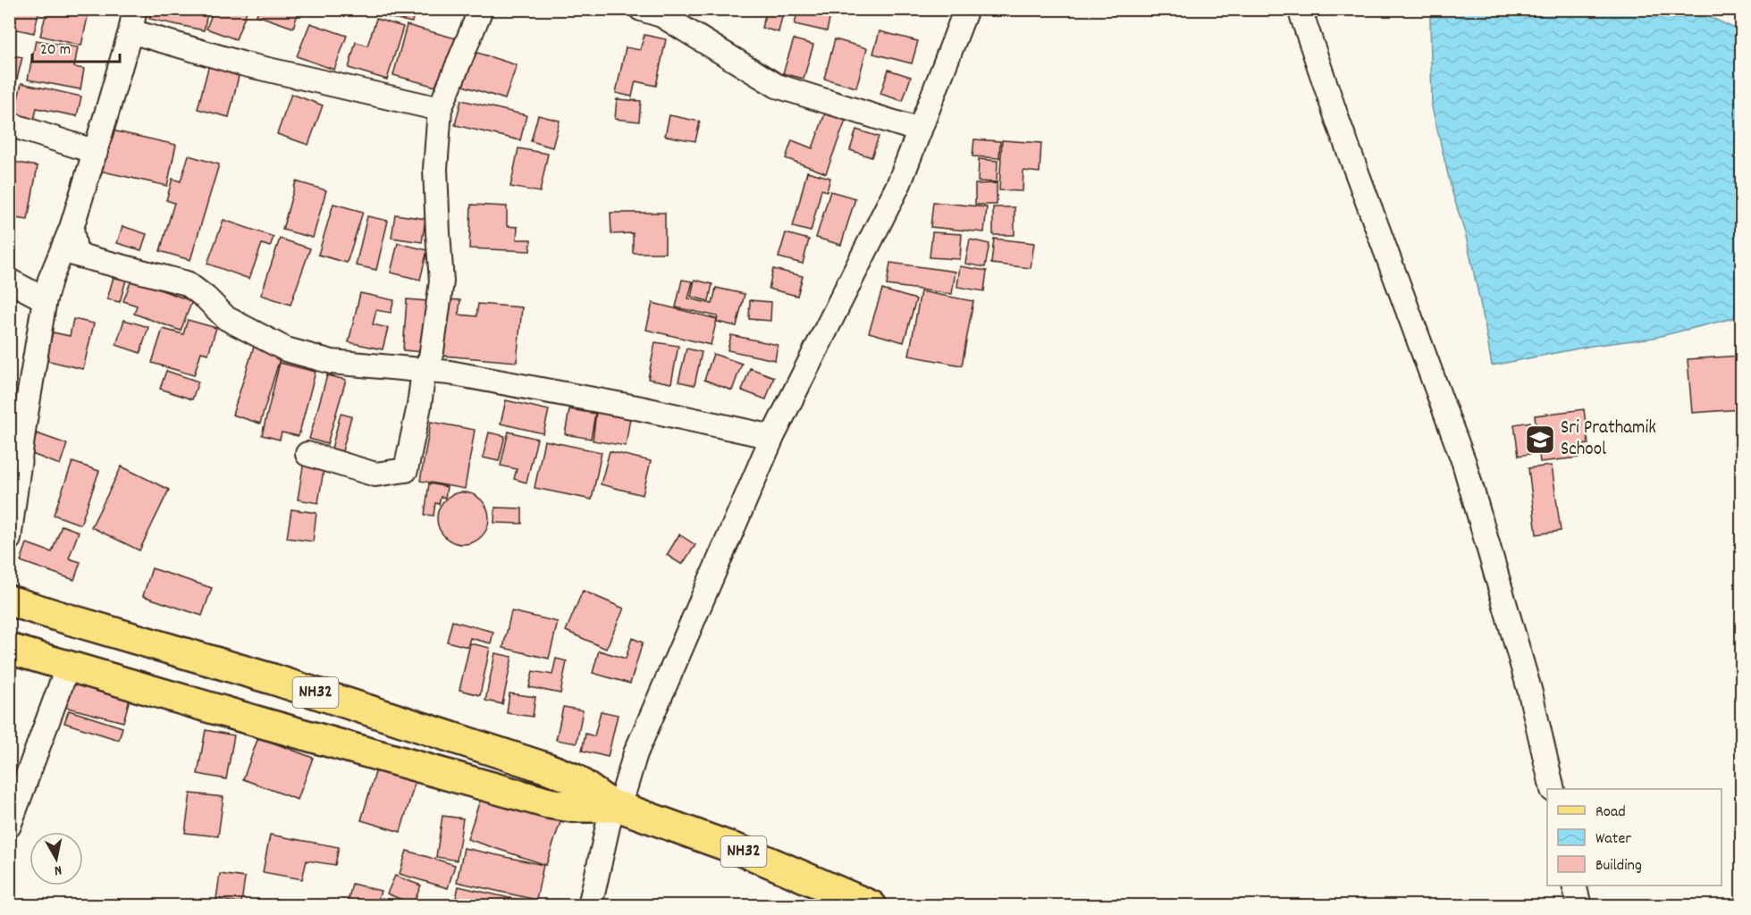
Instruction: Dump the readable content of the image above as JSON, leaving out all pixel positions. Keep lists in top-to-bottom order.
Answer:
{
  "streets": {
    "main road": ["NH32"]
  },
  "places": {
    "school or university": ["Sri Prathamik School"]
  },
  "legend": ["Road", "Water", "Building"],
  "scale_bar": "20 m",
  "north": "bottom"
}
